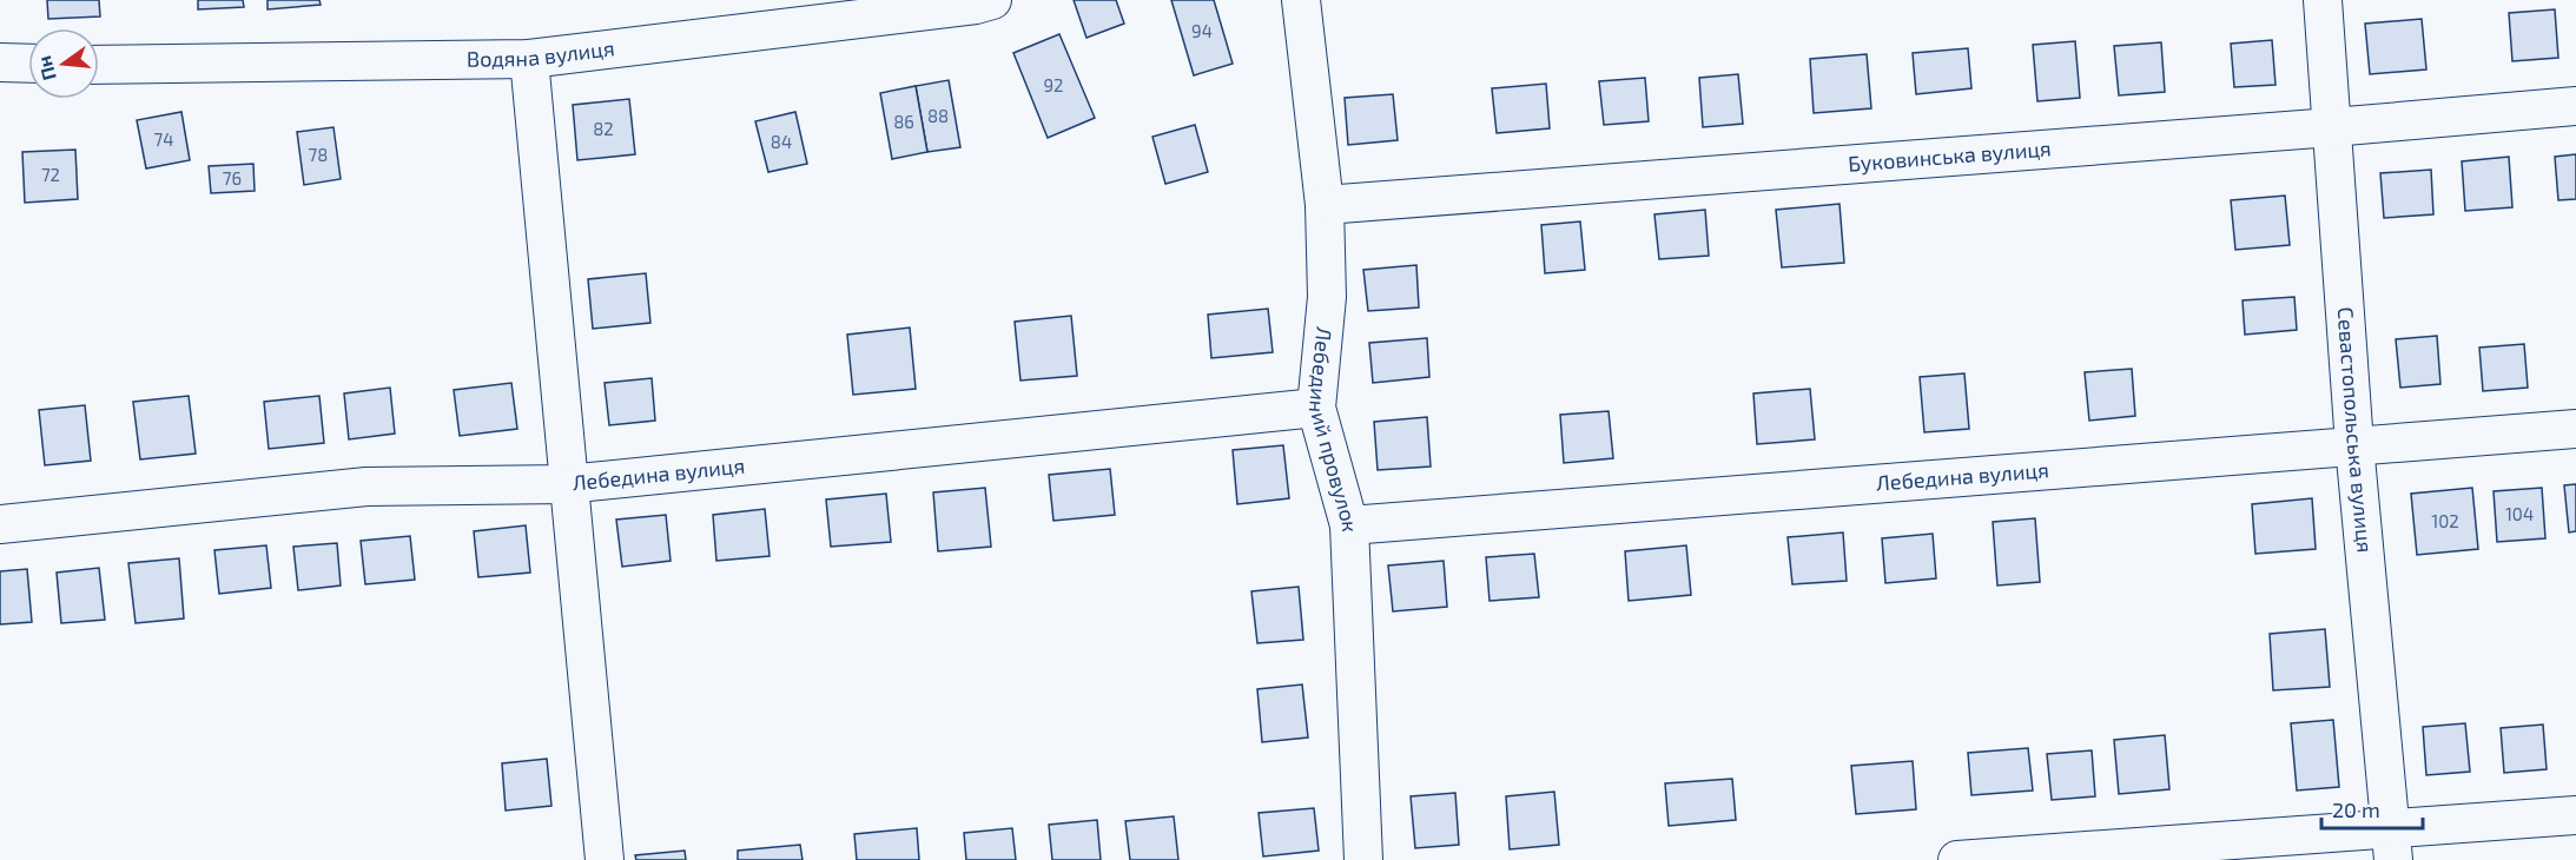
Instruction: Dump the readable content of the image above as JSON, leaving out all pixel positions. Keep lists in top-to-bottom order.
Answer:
{
  "streets": {
    "street": [
      "Водяна вулиця",
      "Буковинська вулиця",
      "Лебединий провулок",
      "Севастопольська вулиця",
      "Лебедина вулиця"
    ]
  },
  "crossings": [
    ["Буковинська вулиця", "Лебединий провулок"],
    ["Буковинська вулиця", "Севастопольська вулиця"],
    ["Лебединий провулок", "Лебедина вулиця"],
    ["Севастопольська вулиця", "Лебедина вулиця"]
  ],
  "house_numbers": [
    "94",
    "92",
    "88",
    "86",
    "82",
    "74",
    "84",
    "78",
    "72",
    "76",
    "104",
    "102"
  ],
  "scale_bar": "20 m",
  "north": "left"
}
